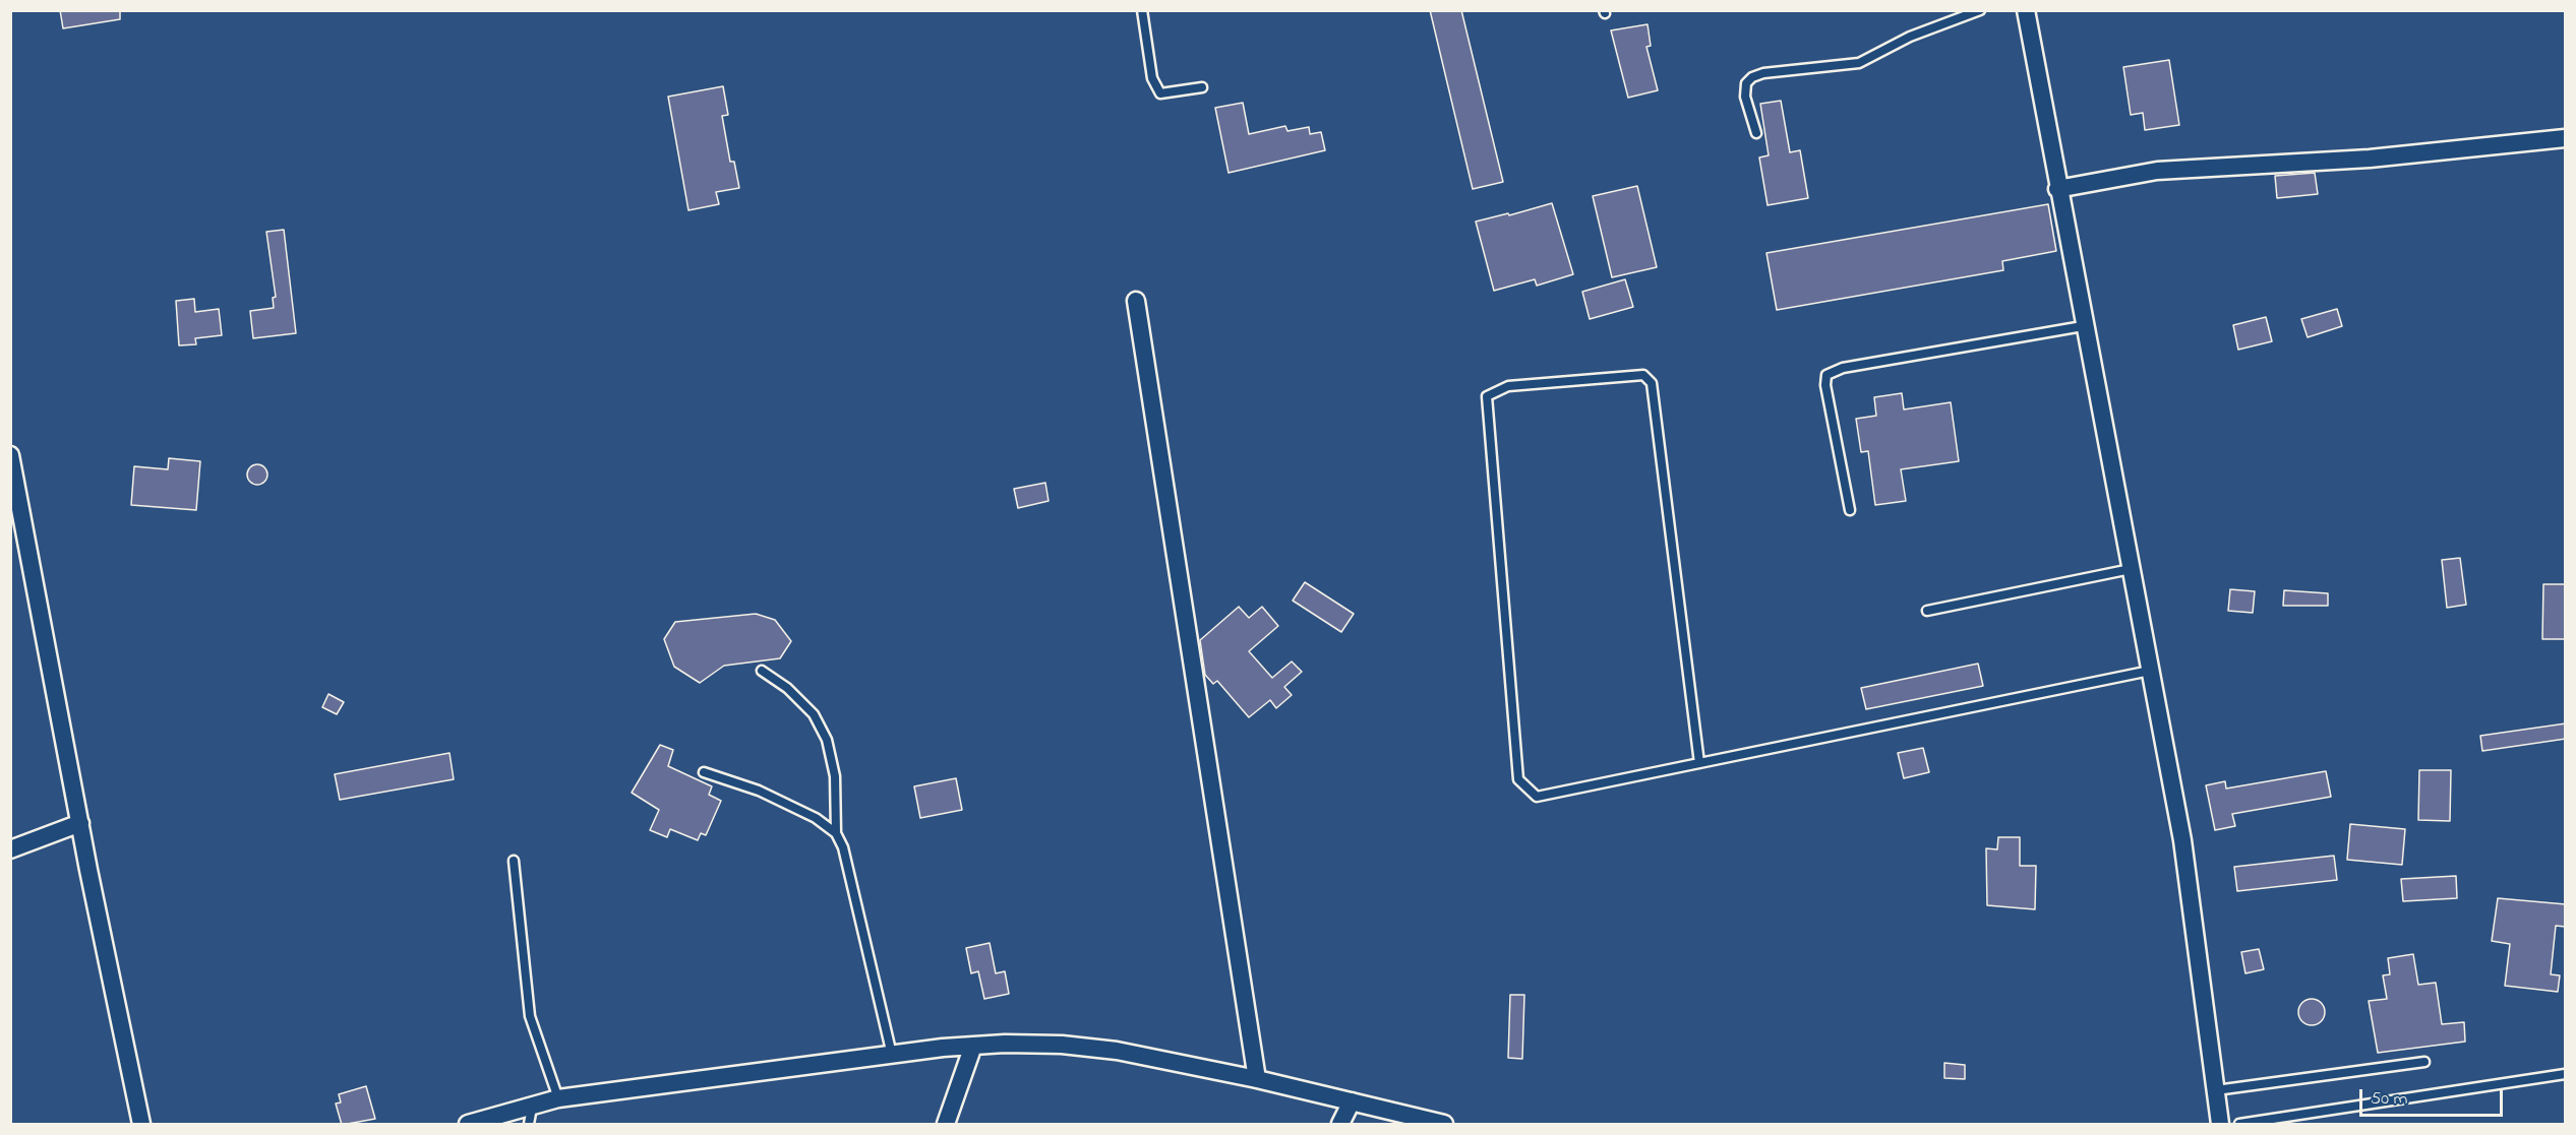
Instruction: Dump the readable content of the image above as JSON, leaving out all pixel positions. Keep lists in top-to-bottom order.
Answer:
{
  "scale_bar": "50 m"
}
